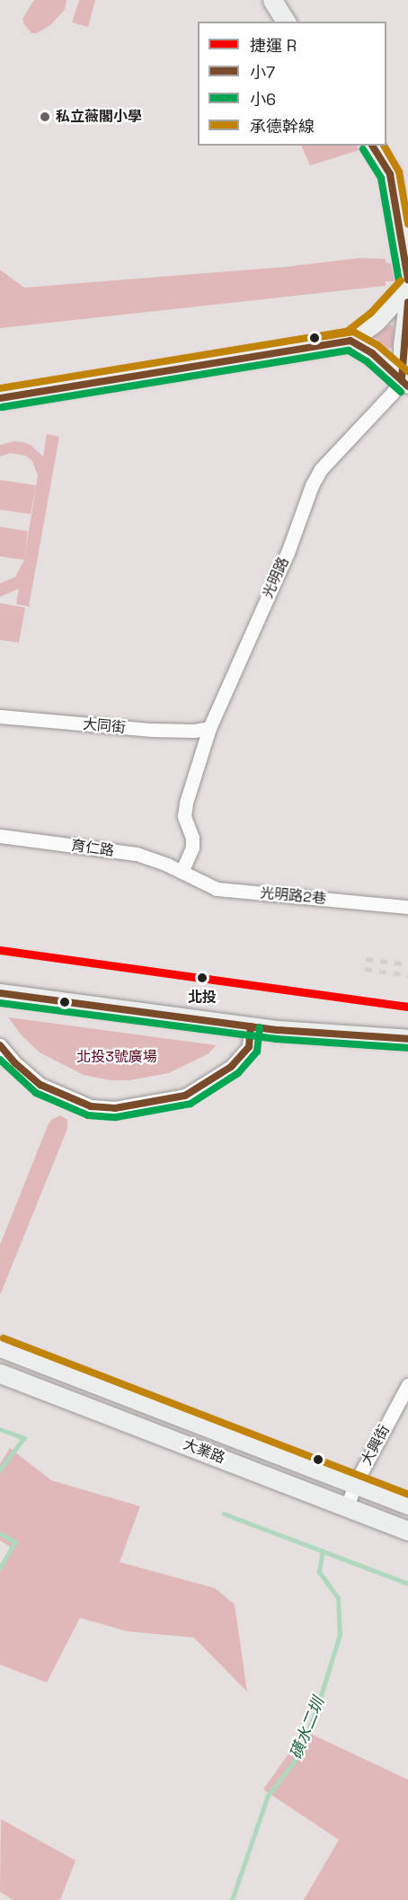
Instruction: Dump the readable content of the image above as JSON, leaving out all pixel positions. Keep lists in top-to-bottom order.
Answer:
{
  "streets": {
    "street": [
      "光明路",
      "大同街",
      "育仁路",
      "光明路2巷",
      "大興街",
      "大業路"
    ]
  },
  "crossings": [
    ["光明路", "大同街"],
    ["光明路", "育仁路"],
    ["光明路", "光明路2巷"],
    ["育仁路", "光明路2巷"],
    ["大興街", "大業路"]
  ],
  "water": ["磺水二圳"],
  "parks": ["北投3號廣場"],
  "places": ["私立薇閣小學", "北投"],
  "lines": [
    "transit line 小7",
    "transit line 承德幹線",
    "transit line 小6",
    "metro line R"
  ],
  "legend": [
    "捷運 R",
    "小7",
    "小6",
    "承德幹線"
  ]
}
